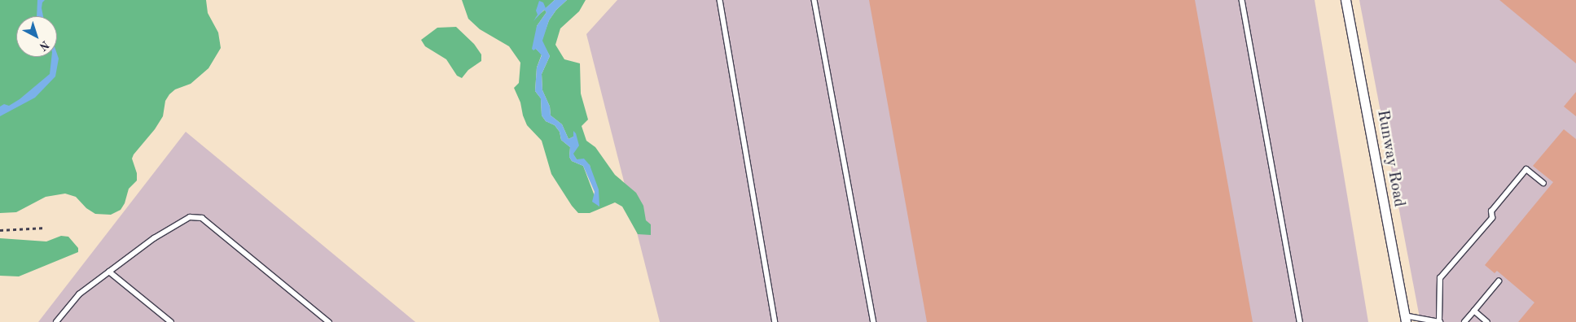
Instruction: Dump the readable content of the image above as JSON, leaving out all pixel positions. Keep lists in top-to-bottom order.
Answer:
{
  "streets": {
    "street": ["Runway Road"]
  },
  "north": "bottom right"
}
